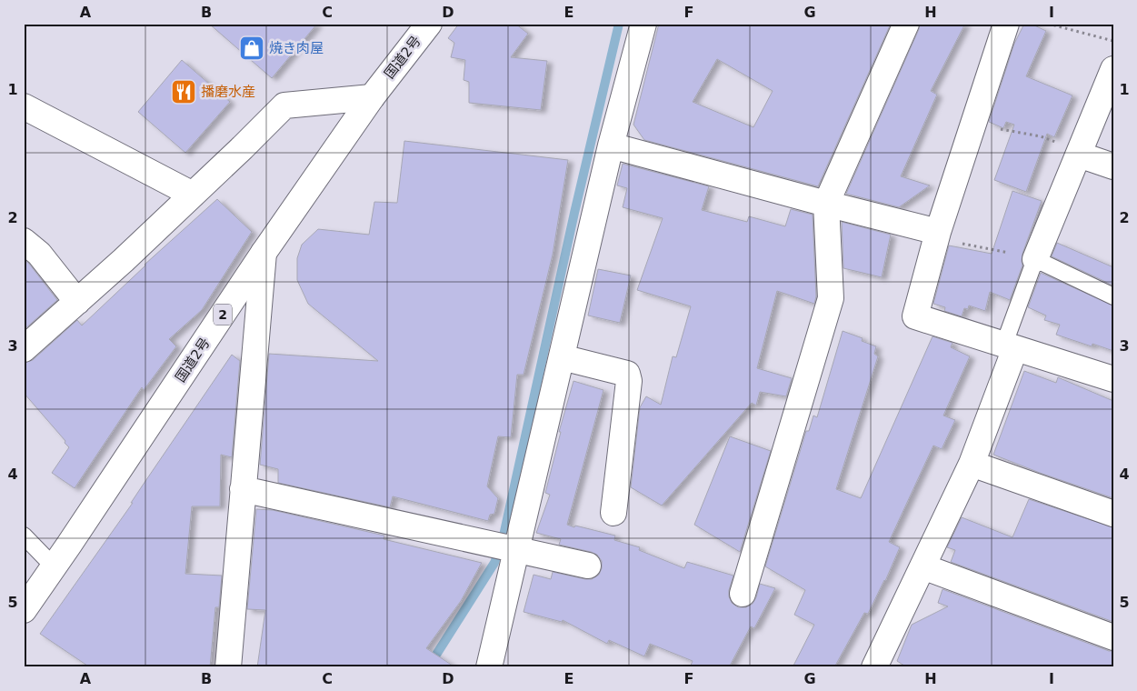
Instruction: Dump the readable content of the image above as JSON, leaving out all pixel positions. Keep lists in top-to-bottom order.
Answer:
{
  "streets": {
    "main road": ["国道2号", "2"]
  },
  "places": {
    "shop": ["焼き肉屋"],
    "restaurant": ["播磨水産"]
  },
  "grid": {
    "columns": [
      "A",
      "B",
      "C",
      "D",
      "E",
      "F",
      "G",
      "H",
      "I"
    ],
    "rows": [
      "1",
      "2",
      "3",
      "4",
      "5"
    ]
  }
}
